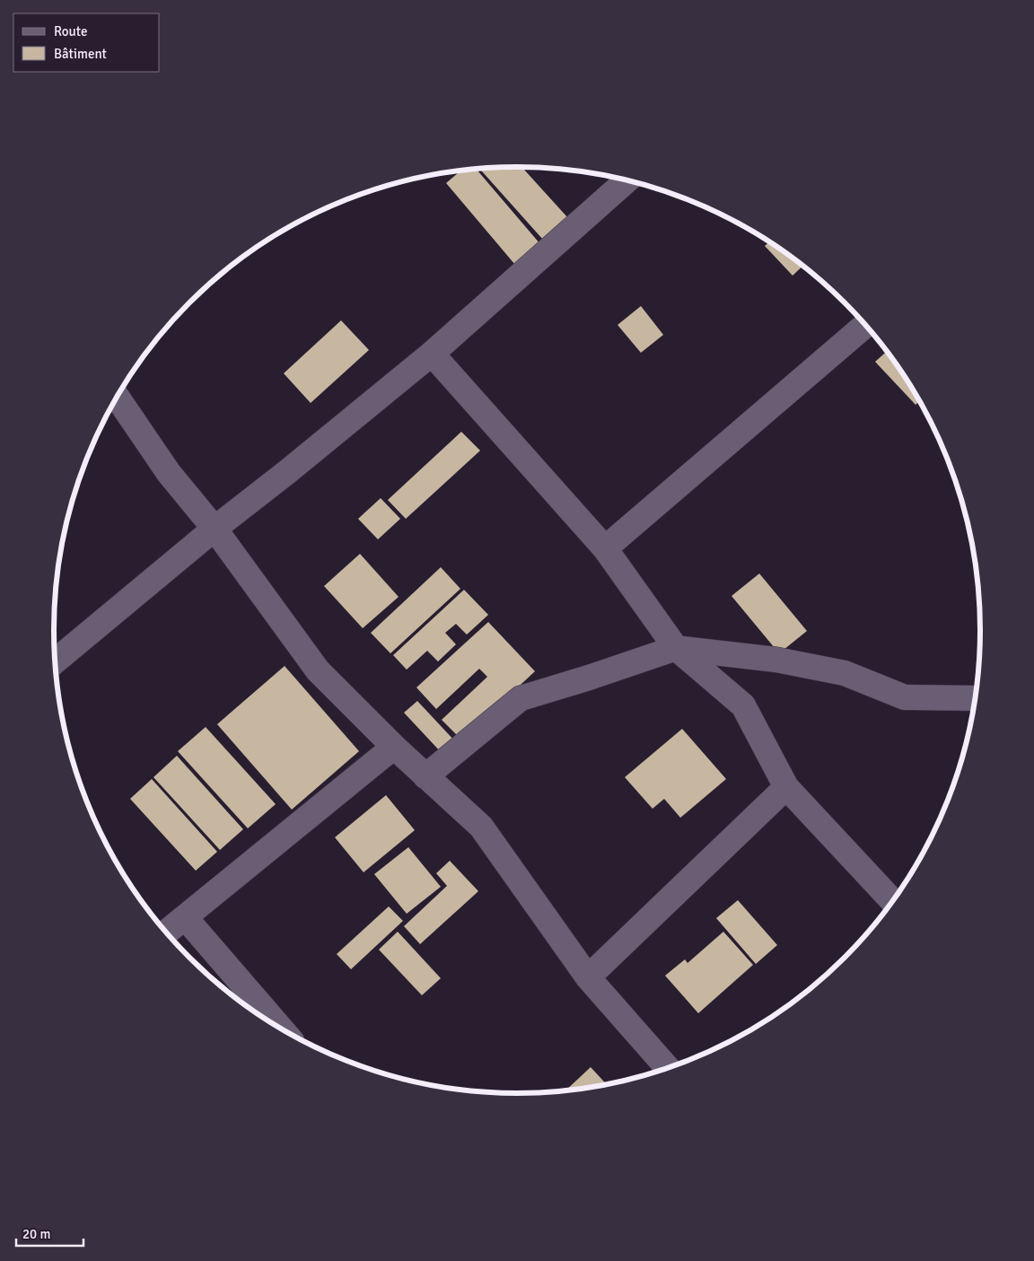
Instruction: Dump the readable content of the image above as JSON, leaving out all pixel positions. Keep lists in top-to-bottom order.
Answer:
{
  "legend": ["Route", "Bâtiment"],
  "scale_bar": "20 m"
}
